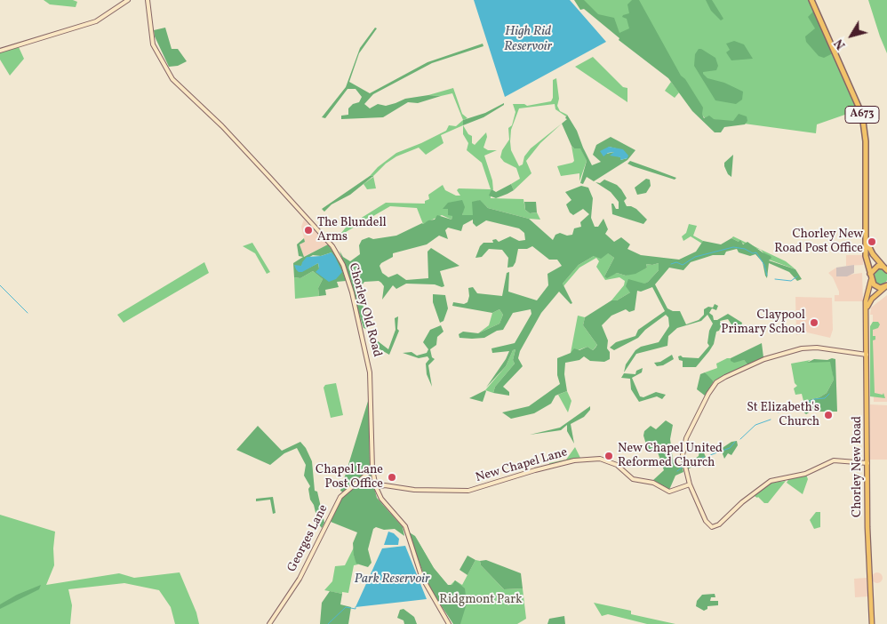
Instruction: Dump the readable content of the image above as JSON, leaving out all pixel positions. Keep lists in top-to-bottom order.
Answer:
{
  "streets": {
    "highway": ["A673"],
    "main road": ["Chorley New Road"],
    "street": ["Chorley Old Road", "New Chapel Lane", "Georges Lane"]
  },
  "crossings": [
    ["A673", "Chorley New Road"],
    ["Chorley Old Road", "New Chapel Lane"],
    ["Chorley Old Road", "Georges Lane"]
  ],
  "water": ["High Rid Reservoir", "Park Reservoir"],
  "parks": ["Ridgmont Park"],
  "places": [
    "The Blundell Arms",
    "Chorley New Road Post Office",
    "Claypool Primary School",
    "St Elizabeth's Church",
    "New Chapel United Reformed Church",
    "Chapel Lane Post Office"
  ],
  "north": "bottom left"
}
